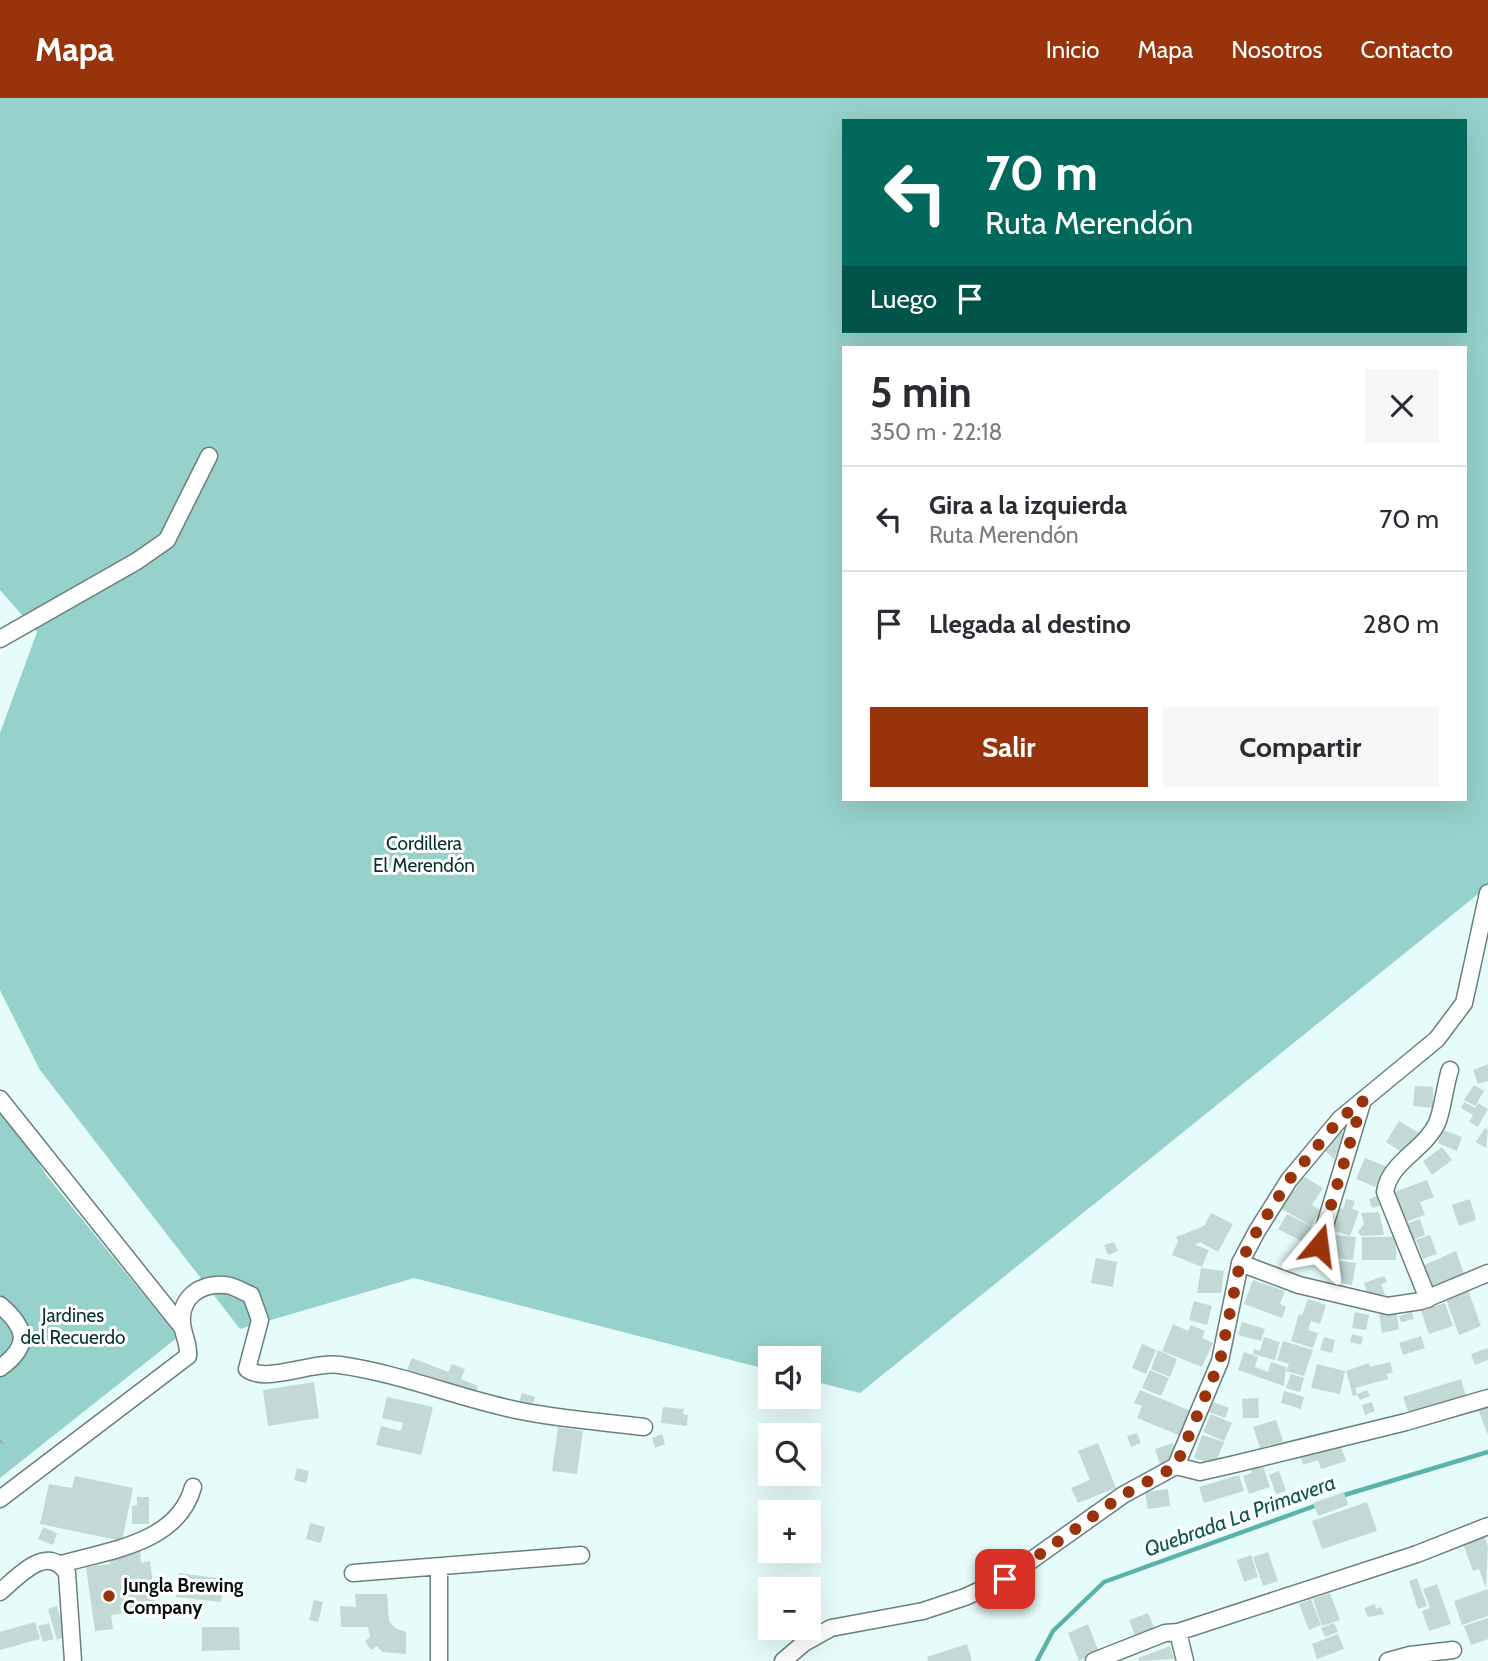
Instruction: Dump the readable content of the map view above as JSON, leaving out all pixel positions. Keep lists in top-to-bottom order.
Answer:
{
  "water": ["Quebrada La Primavera"],
  "parks": ["Cordillera El Merendón", "Jardines del Recuerdo"],
  "places": ["Jungla Brewing Company"],
  "page": {
    "header": "Mapa",
    "nav": [
      "Inicio",
      "Mapa",
      "Nosotros",
      "Contacto"
    ],
    "turn": ["70 m", "Ruta Merendón"],
    "then": "Luego",
    "heading": ["5 min", "350 m · 22:18"],
    "list": [
      {
        "name": "Gira a la izquierda",
        "note": "Ruta Merendón",
        "value": "70 m"
      },
      {
        "name": "Llegada al destino",
        "value": "280 m"
      }
    ],
    "buttons": ["Salir", "Compartir"],
    "map_buttons": ["+", "−"]
  }
}
